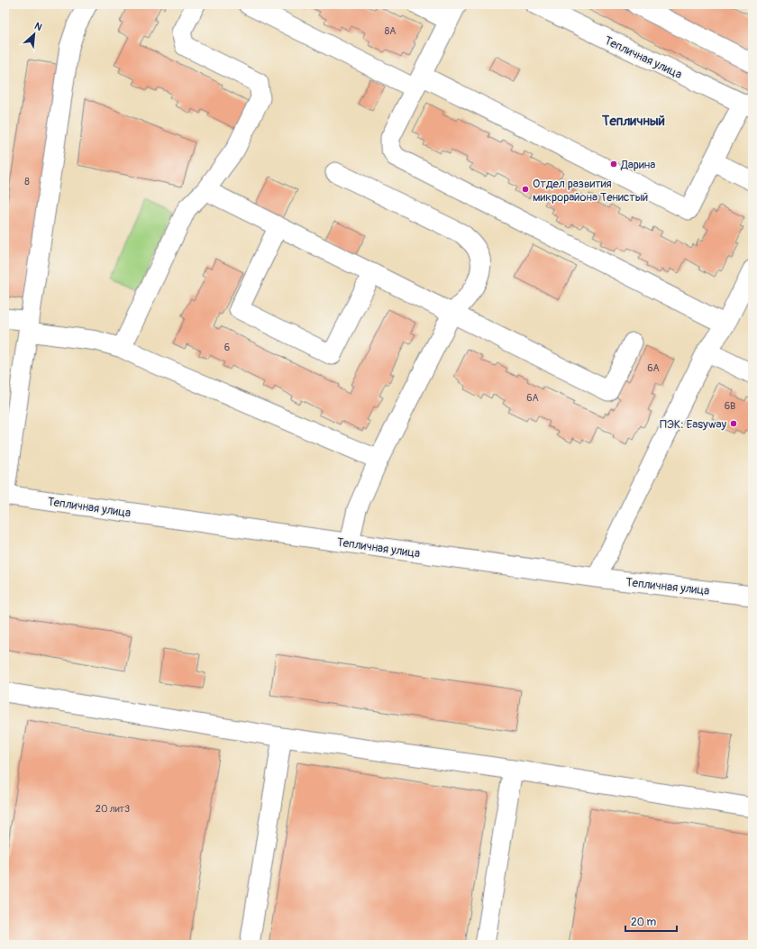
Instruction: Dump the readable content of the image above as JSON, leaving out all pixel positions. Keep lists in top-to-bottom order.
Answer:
{
  "streets": {
    "street": ["Тепличная улица"]
  },
  "districts": ["Тепличный"],
  "places": ["Дарина", "Отдел развития микрорайона Тенистый", "ПЭК: Easyway"],
  "house_numbers": [
    "8А",
    "8",
    "6",
    "6А",
    "6А",
    "6В",
    "20 лит3"
  ],
  "scale_bar": "20 m",
  "north": "top right"
}
